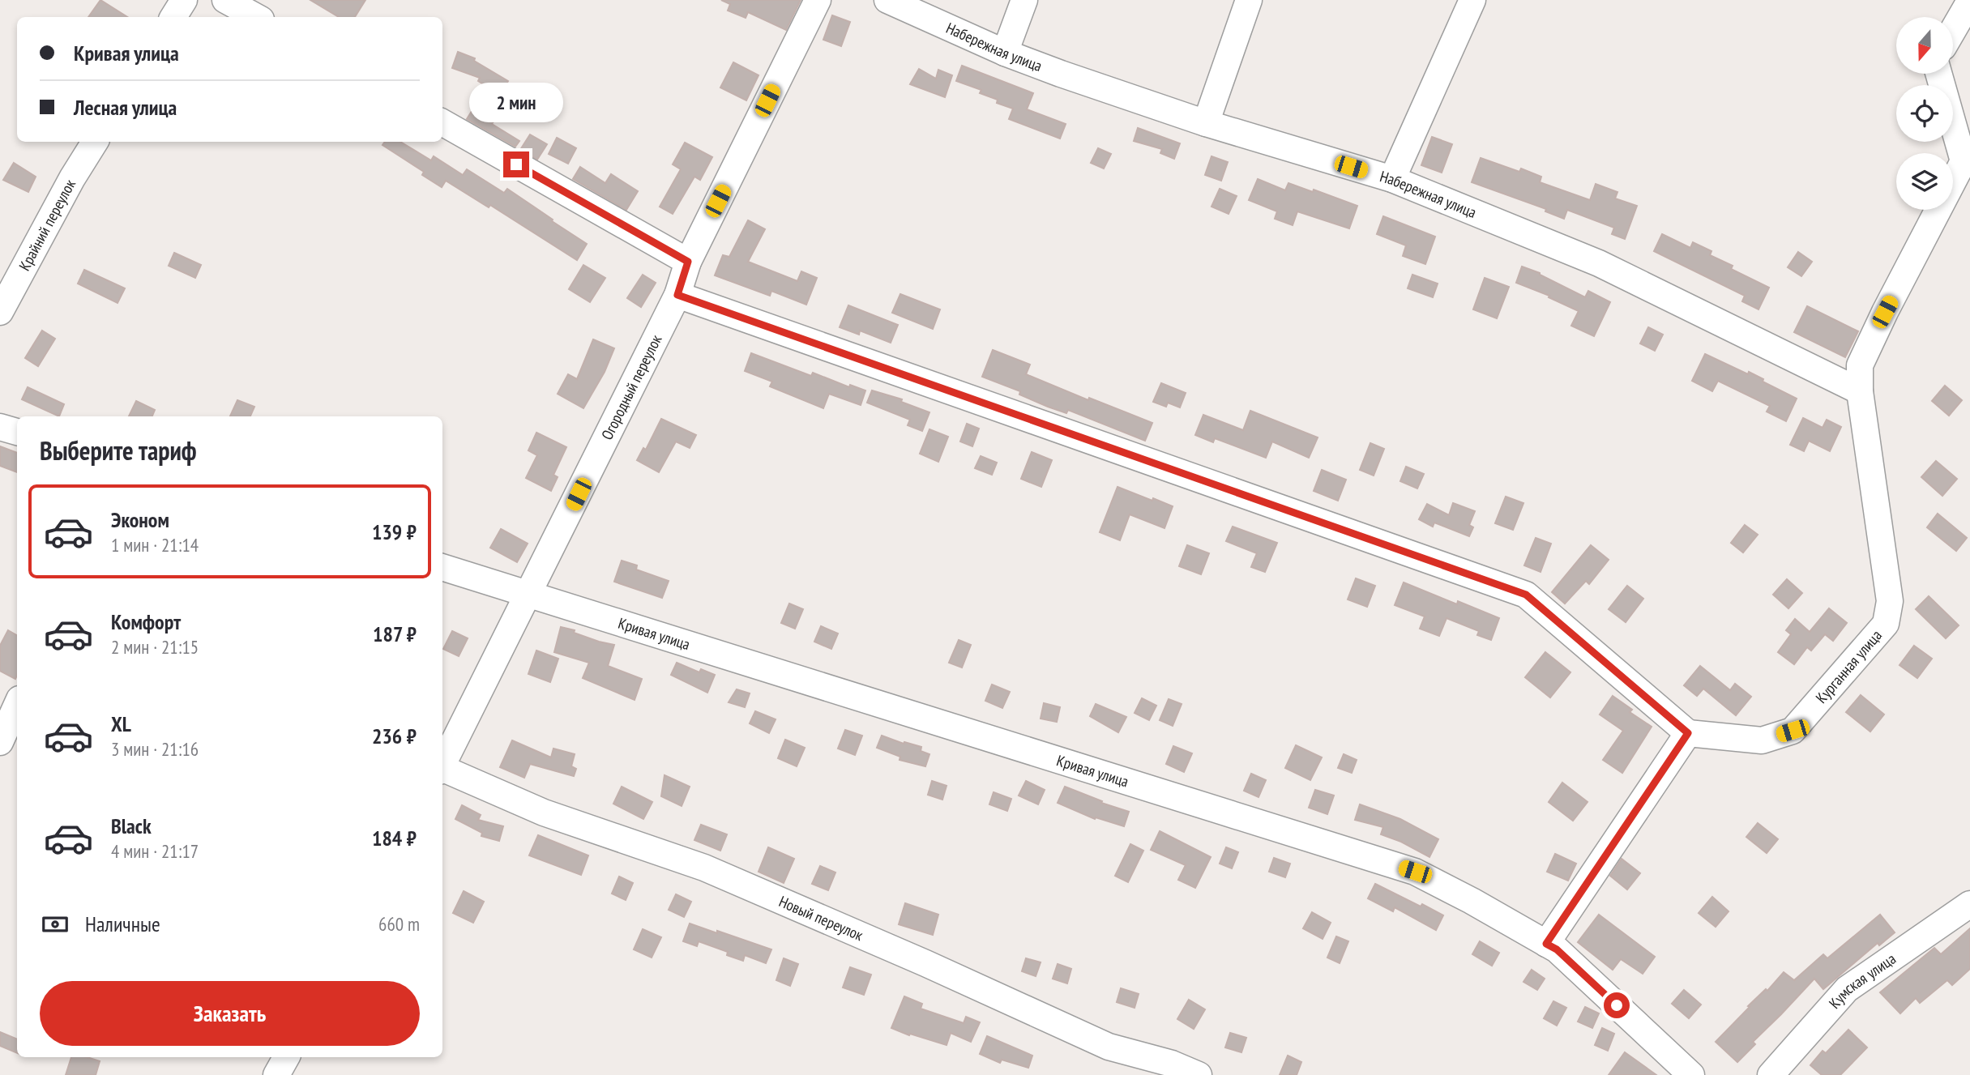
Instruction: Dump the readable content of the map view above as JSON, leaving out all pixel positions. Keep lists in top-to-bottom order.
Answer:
{
  "streets": {
    "street": [
      "Набережная улица",
      "Крайний переулок",
      "Огородный переулок",
      "Кривая улица",
      "Курганная улица",
      "Новый переулок",
      "Кумская улица"
    ]
  },
  "crossings": [
    ["Набережная улица", "Курганная улица"],
    ["Огородный переулок", "Кривая улица"]
  ],
  "north": "bottom",
  "page": {
    "banner": ["Кривая улица", "Лесная улица"],
    "bubble": "2 мин",
    "heading": "Выберите тариф",
    "list": [
      {
        "name": "Эконом",
        "note": "1 мин · 21:14",
        "value": "139 ₽"
      },
      {
        "name": "Комфорт",
        "note": "2 мин · 21:15",
        "value": "187 ₽"
      },
      {
        "name": "XL",
        "note": "3 мин · 21:16",
        "value": "236 ₽"
      },
      {
        "name": "Black",
        "note": "4 мин · 21:17",
        "value": "184 ₽"
      }
    ],
    "pay": ["Наличные", "660 m"],
    "buttons": "Заказать"
  }
}
